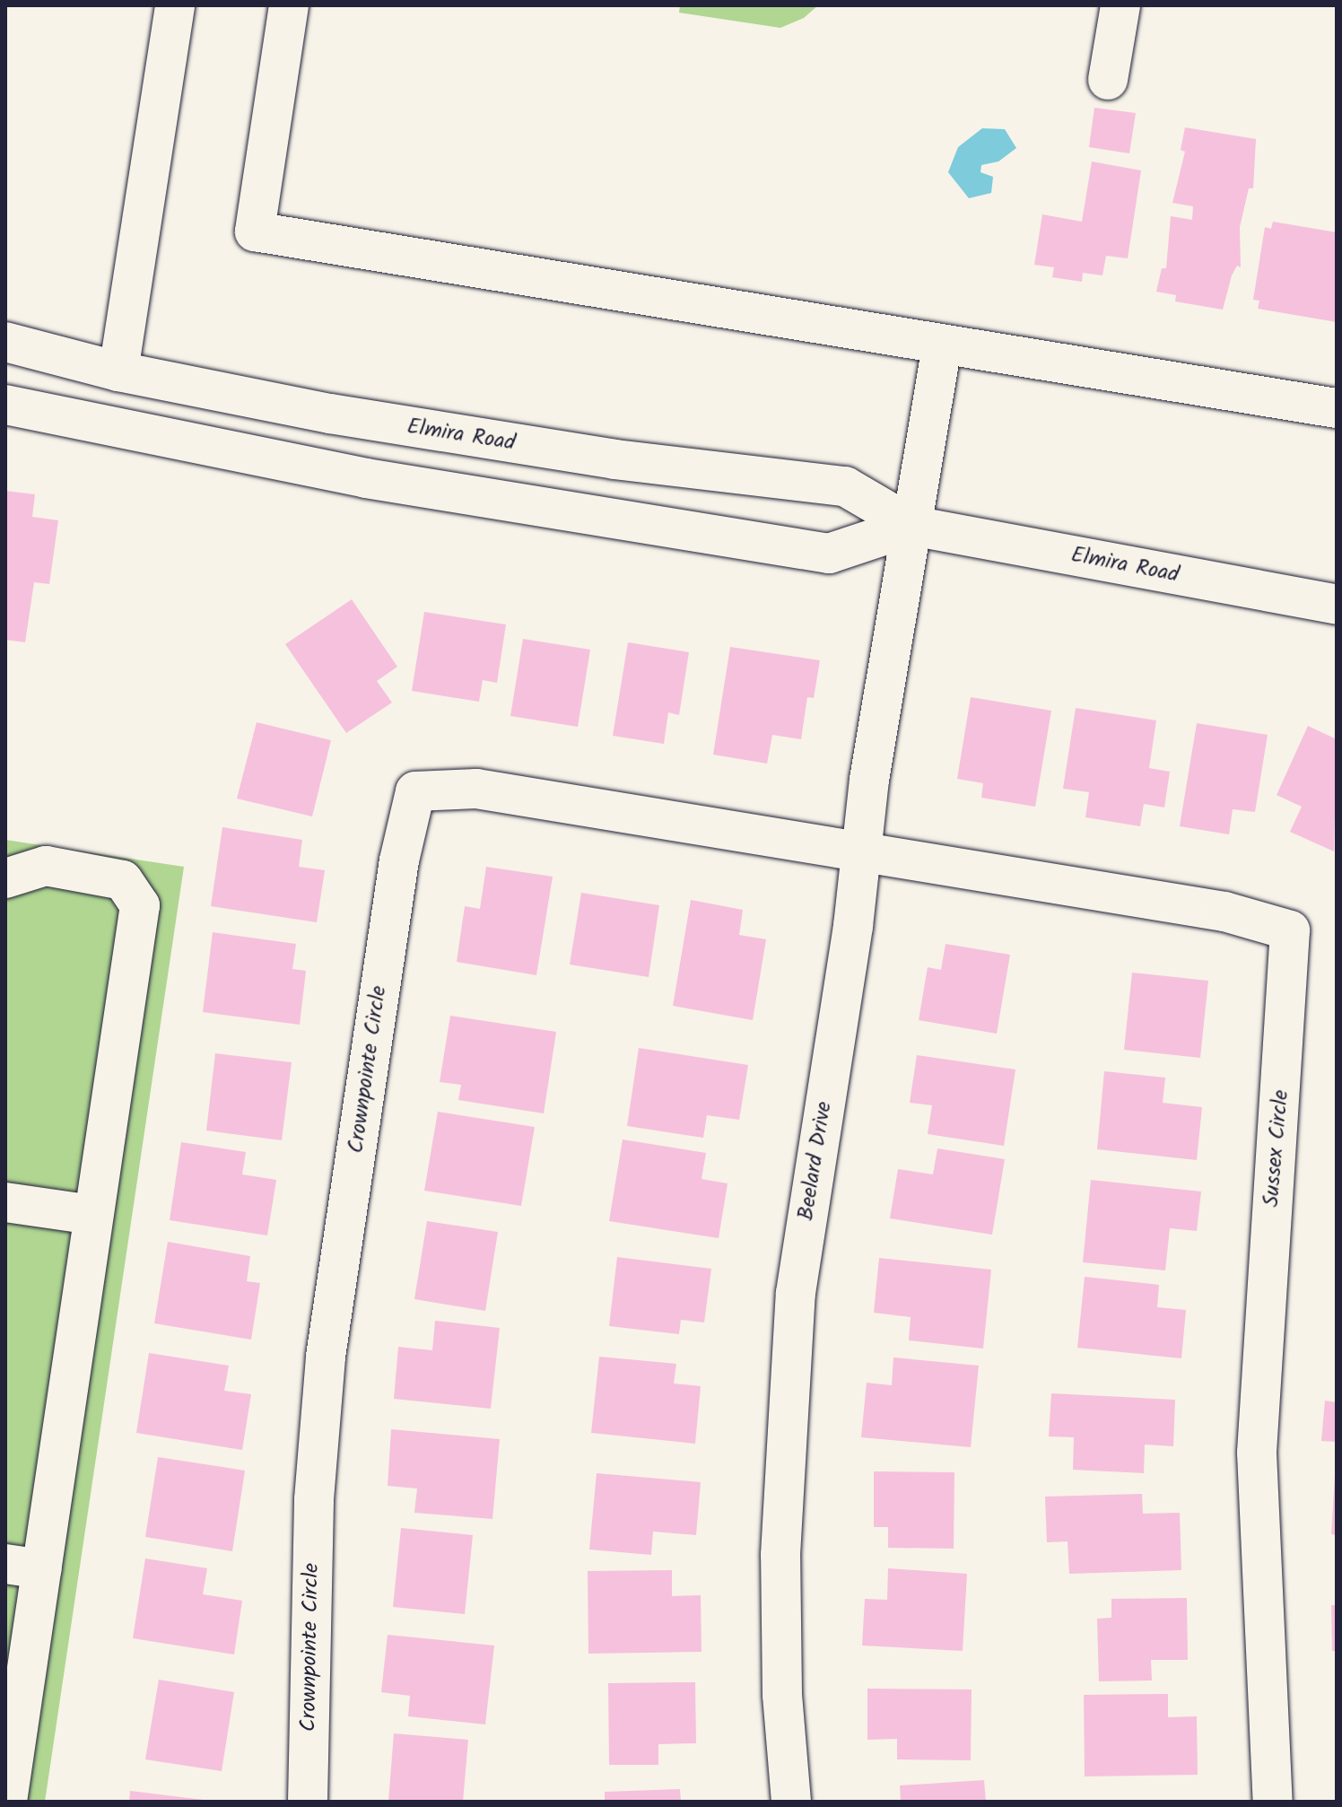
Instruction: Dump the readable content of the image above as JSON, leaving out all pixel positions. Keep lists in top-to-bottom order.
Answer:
{
  "streets": {
    "street": [
      "Elmira Road",
      "Crownpointe Circle",
      "Sussex Circle",
      "Beelard Drive"
    ]
  },
  "crossings": [
    ["Elmira Road", "Beelard Drive"],
    ["Crownpointe Circle", "Sussex Circle"],
    ["Crownpointe Circle", "Beelard Drive"],
    ["Sussex Circle", "Beelard Drive"]
  ]
}
